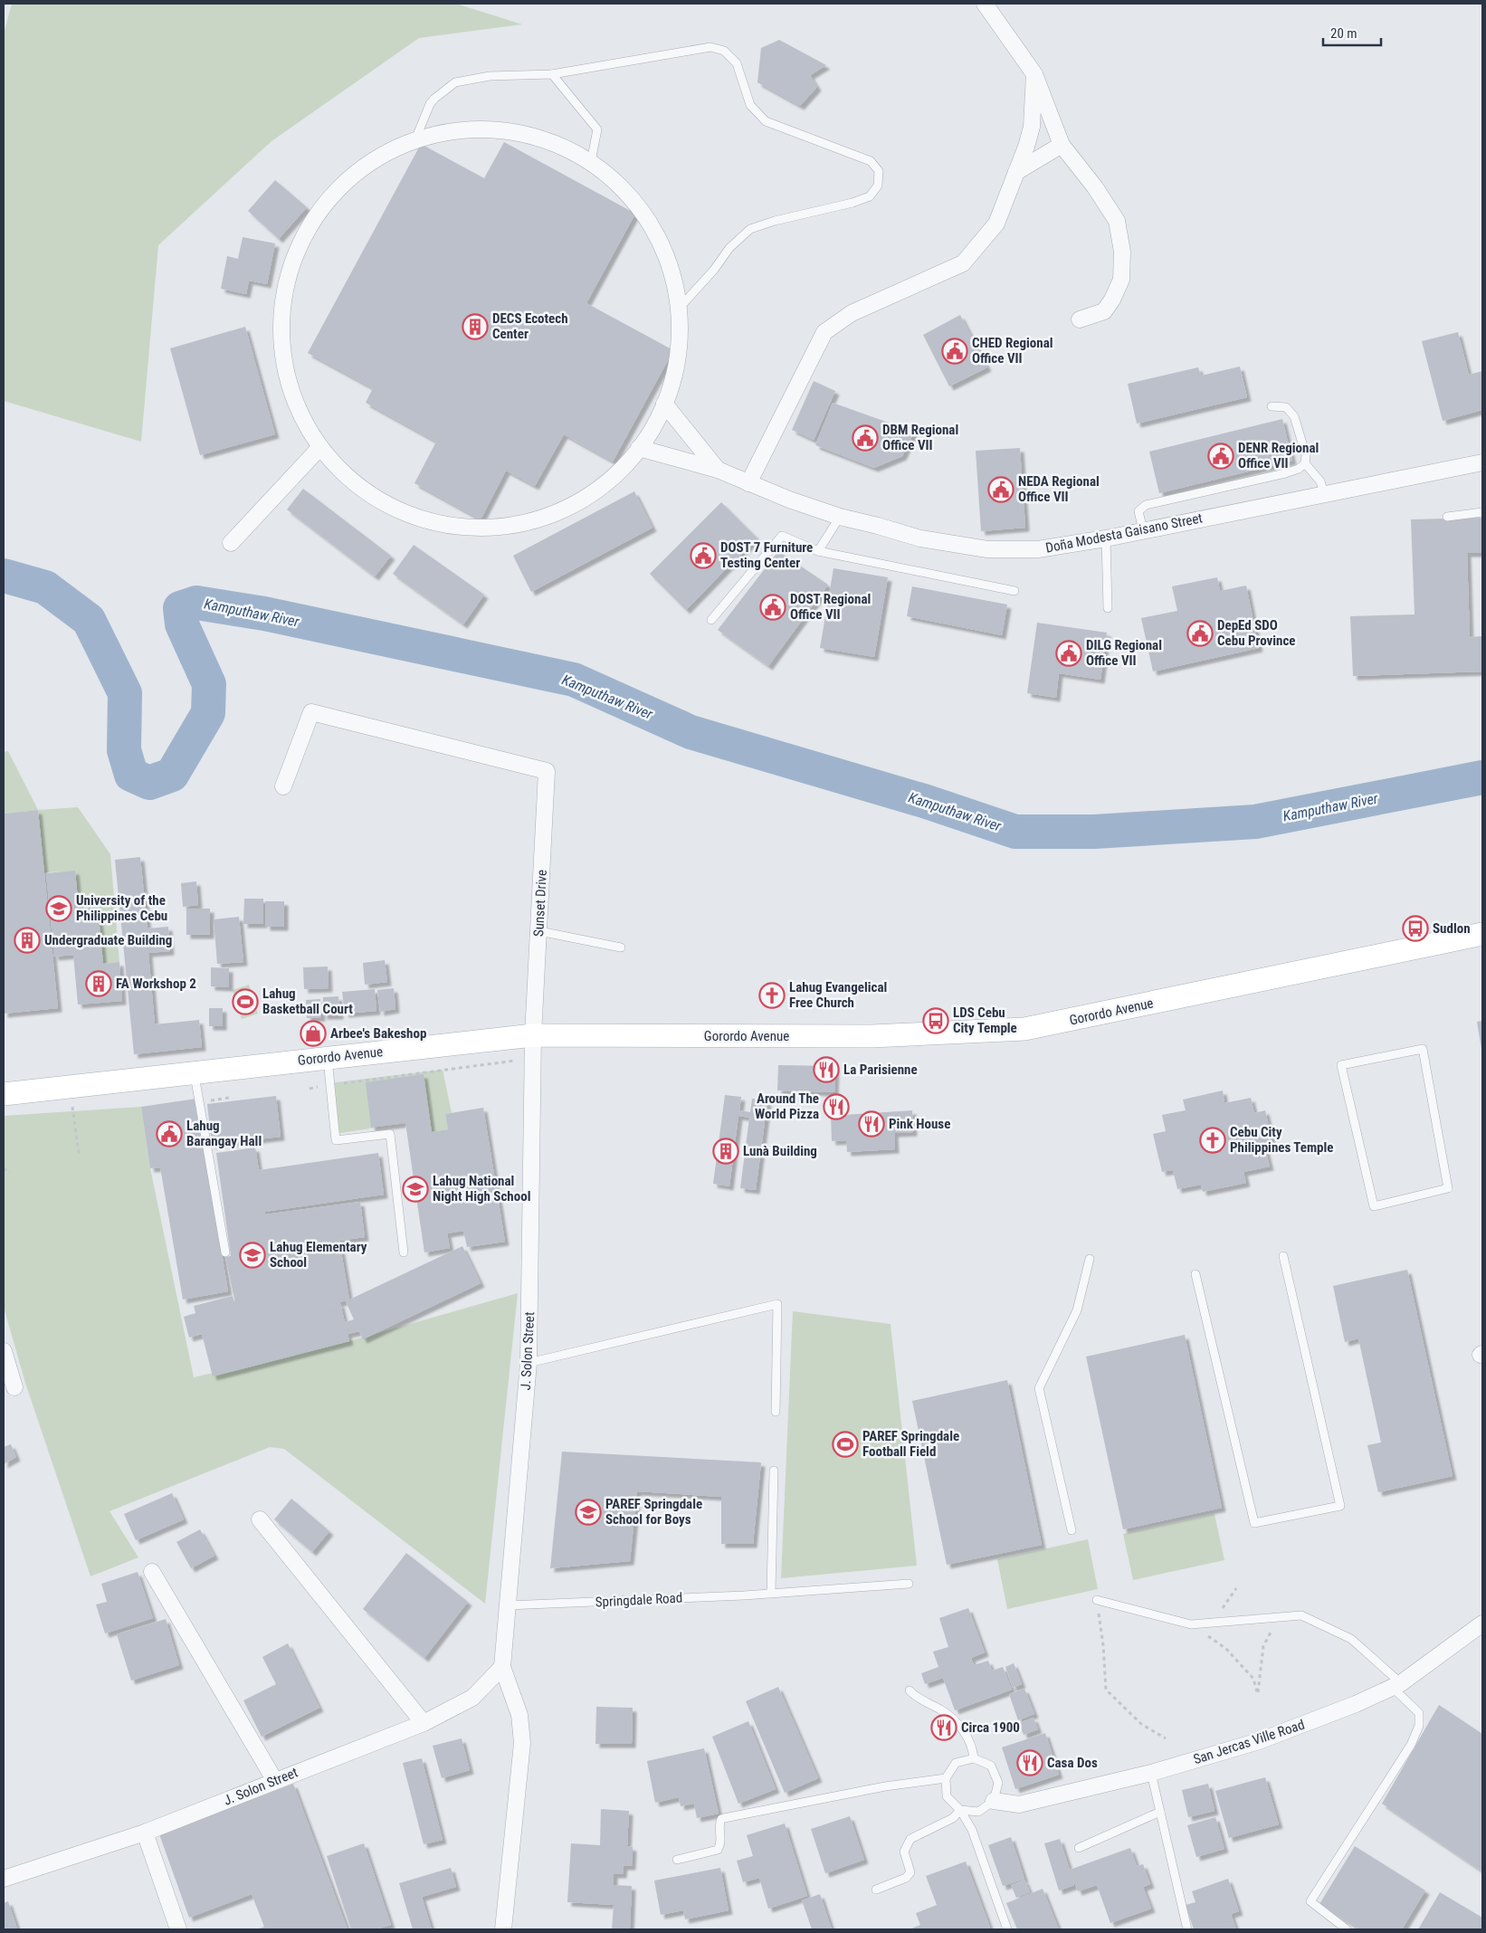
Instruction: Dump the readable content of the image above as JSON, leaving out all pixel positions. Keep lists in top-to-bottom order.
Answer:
{
  "streets": {
    "main road": ["Gorordo Avenue"],
    "street": [
      "Doña Modesta Gaisano Street",
      "Sunset Drive",
      "J. Solon Street",
      "San Jercas Ville Road"
    ],
    "lane": ["Springdale Road"]
  },
  "crossings": [
    ["Sunset Drive", "Gorordo Avenue"],
    ["Sunset Drive", "J. Solon Street"],
    ["Gorordo Avenue", "J. Solon Street"],
    ["J. Solon Street", "Springdale Road"]
  ],
  "water": ["Kamputhaw River"],
  "places": {
    "building": [
      "DECS Ecotech Center",
      "Undergraduate Building",
      "FA Workshop 2",
      "Lunà Building"
    ],
    "public building": [
      "CHED Regional Office VII",
      "DBM Regional Office VII",
      "DENR Regional Office VII",
      "NEDA Regional Office VII",
      "DOST 7 Furniture Testing Center",
      "DOST Regional Office VII",
      "DepEd SDO Cebu Province",
      "DILG Regional Office VII",
      "Lahug Barangay Hall"
    ],
    "school or university": [
      "University of the Philippines Cebu",
      "Lahug National Night High School",
      "Lahug Elementary School",
      "PAREF Springdale School for Boys"
    ],
    "bus stop": ["Sudlon", "LDS Cebu City Temple"],
    "church": ["Lahug Evangelical Free Church", "Cebu City Philippines Temple"],
    "sports": ["Lahug Basketball Court", "PAREF Springdale Football Field"],
    "shop": ["Arbee's Bakeshop"],
    "restaurant": [
      "La Parisienne",
      "Around The World Pizza",
      "Pink House",
      "Circa 1900",
      "Casa Dos"
    ]
  },
  "scale_bar": "20 m"
}
